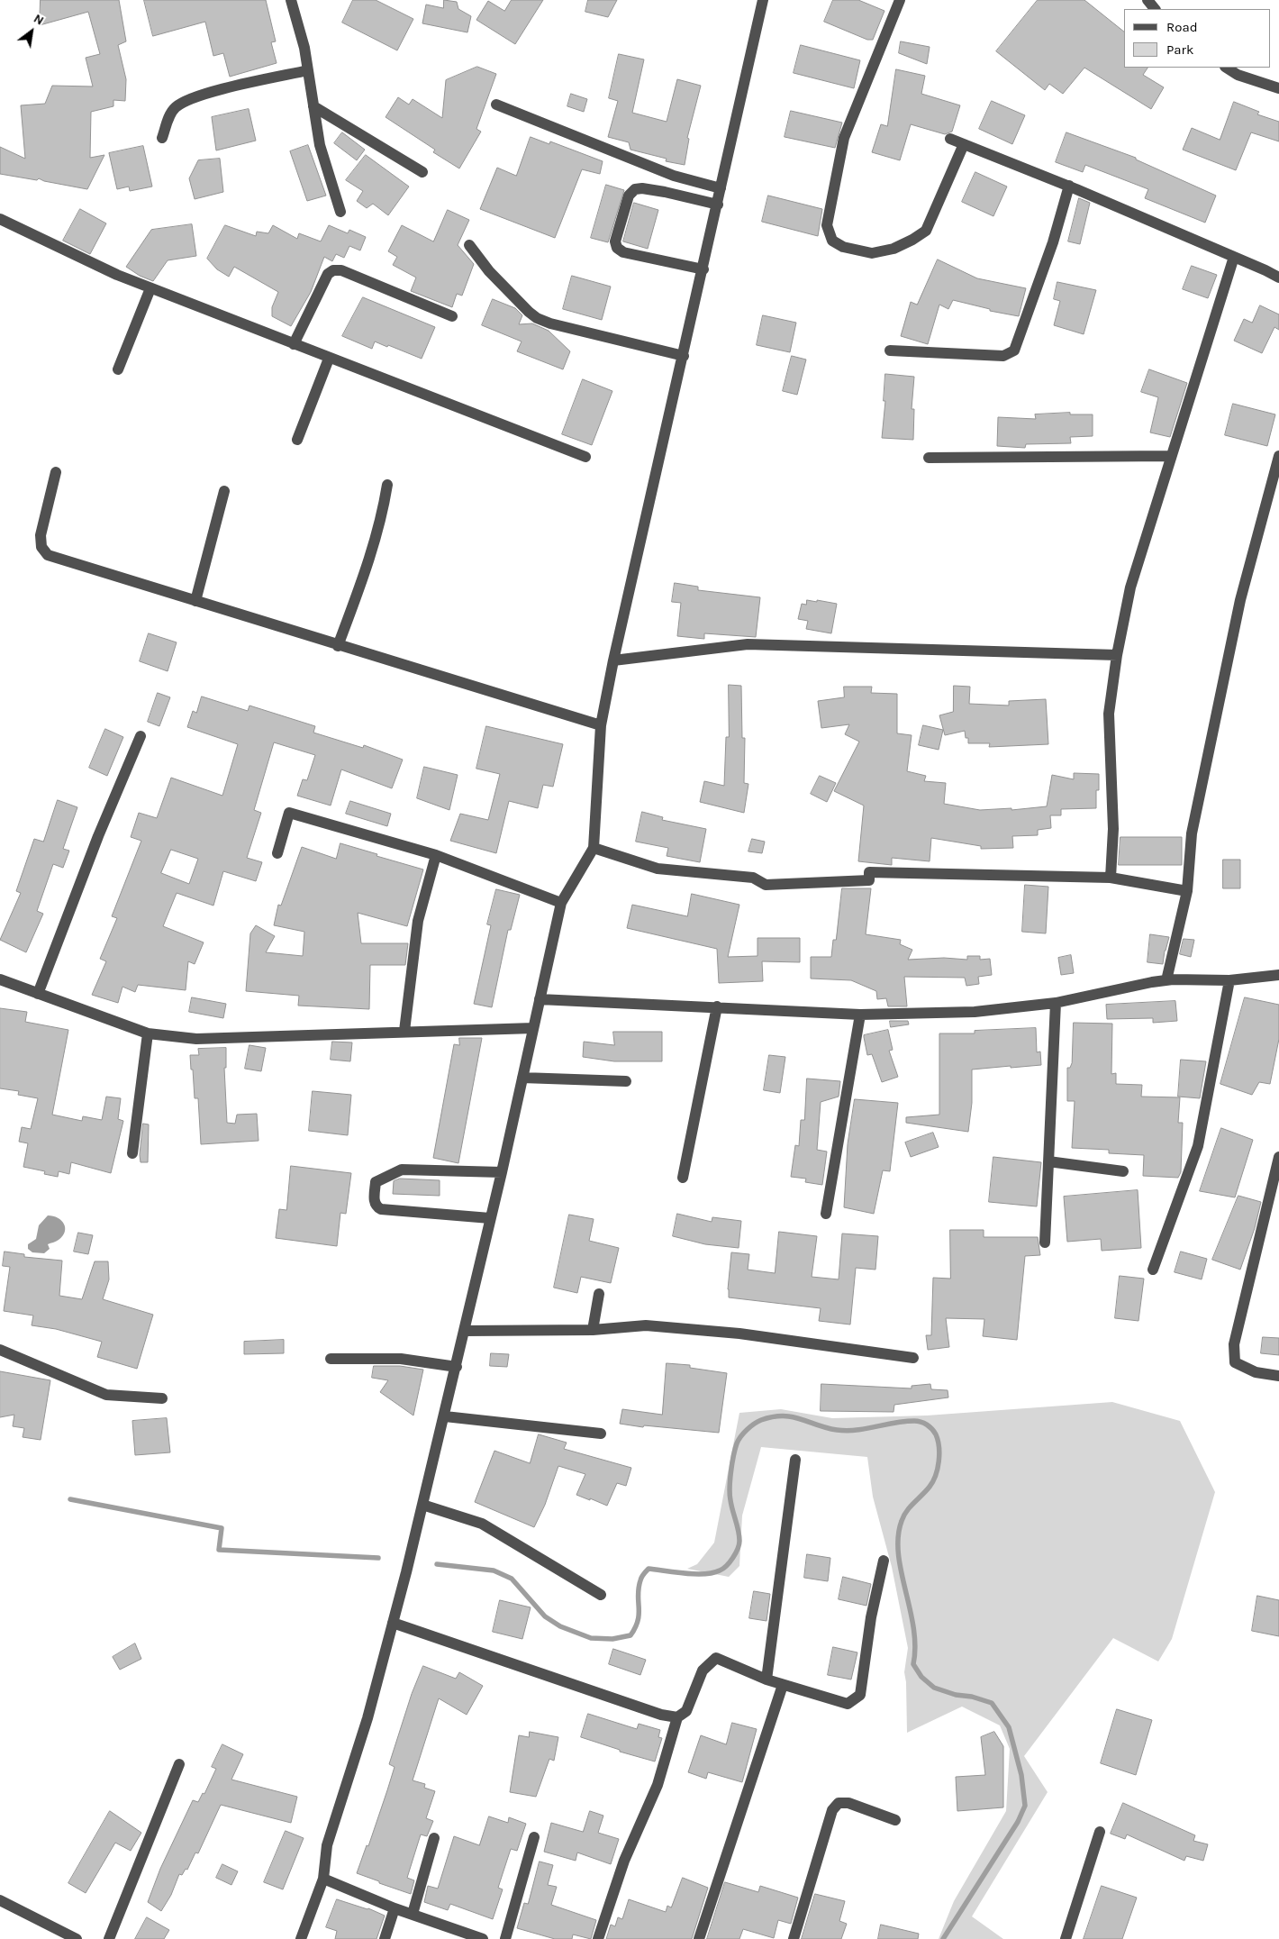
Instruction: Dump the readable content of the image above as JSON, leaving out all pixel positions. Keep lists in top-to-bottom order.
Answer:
{
  "legend": ["Road", "Park"],
  "north": "top right"
}
